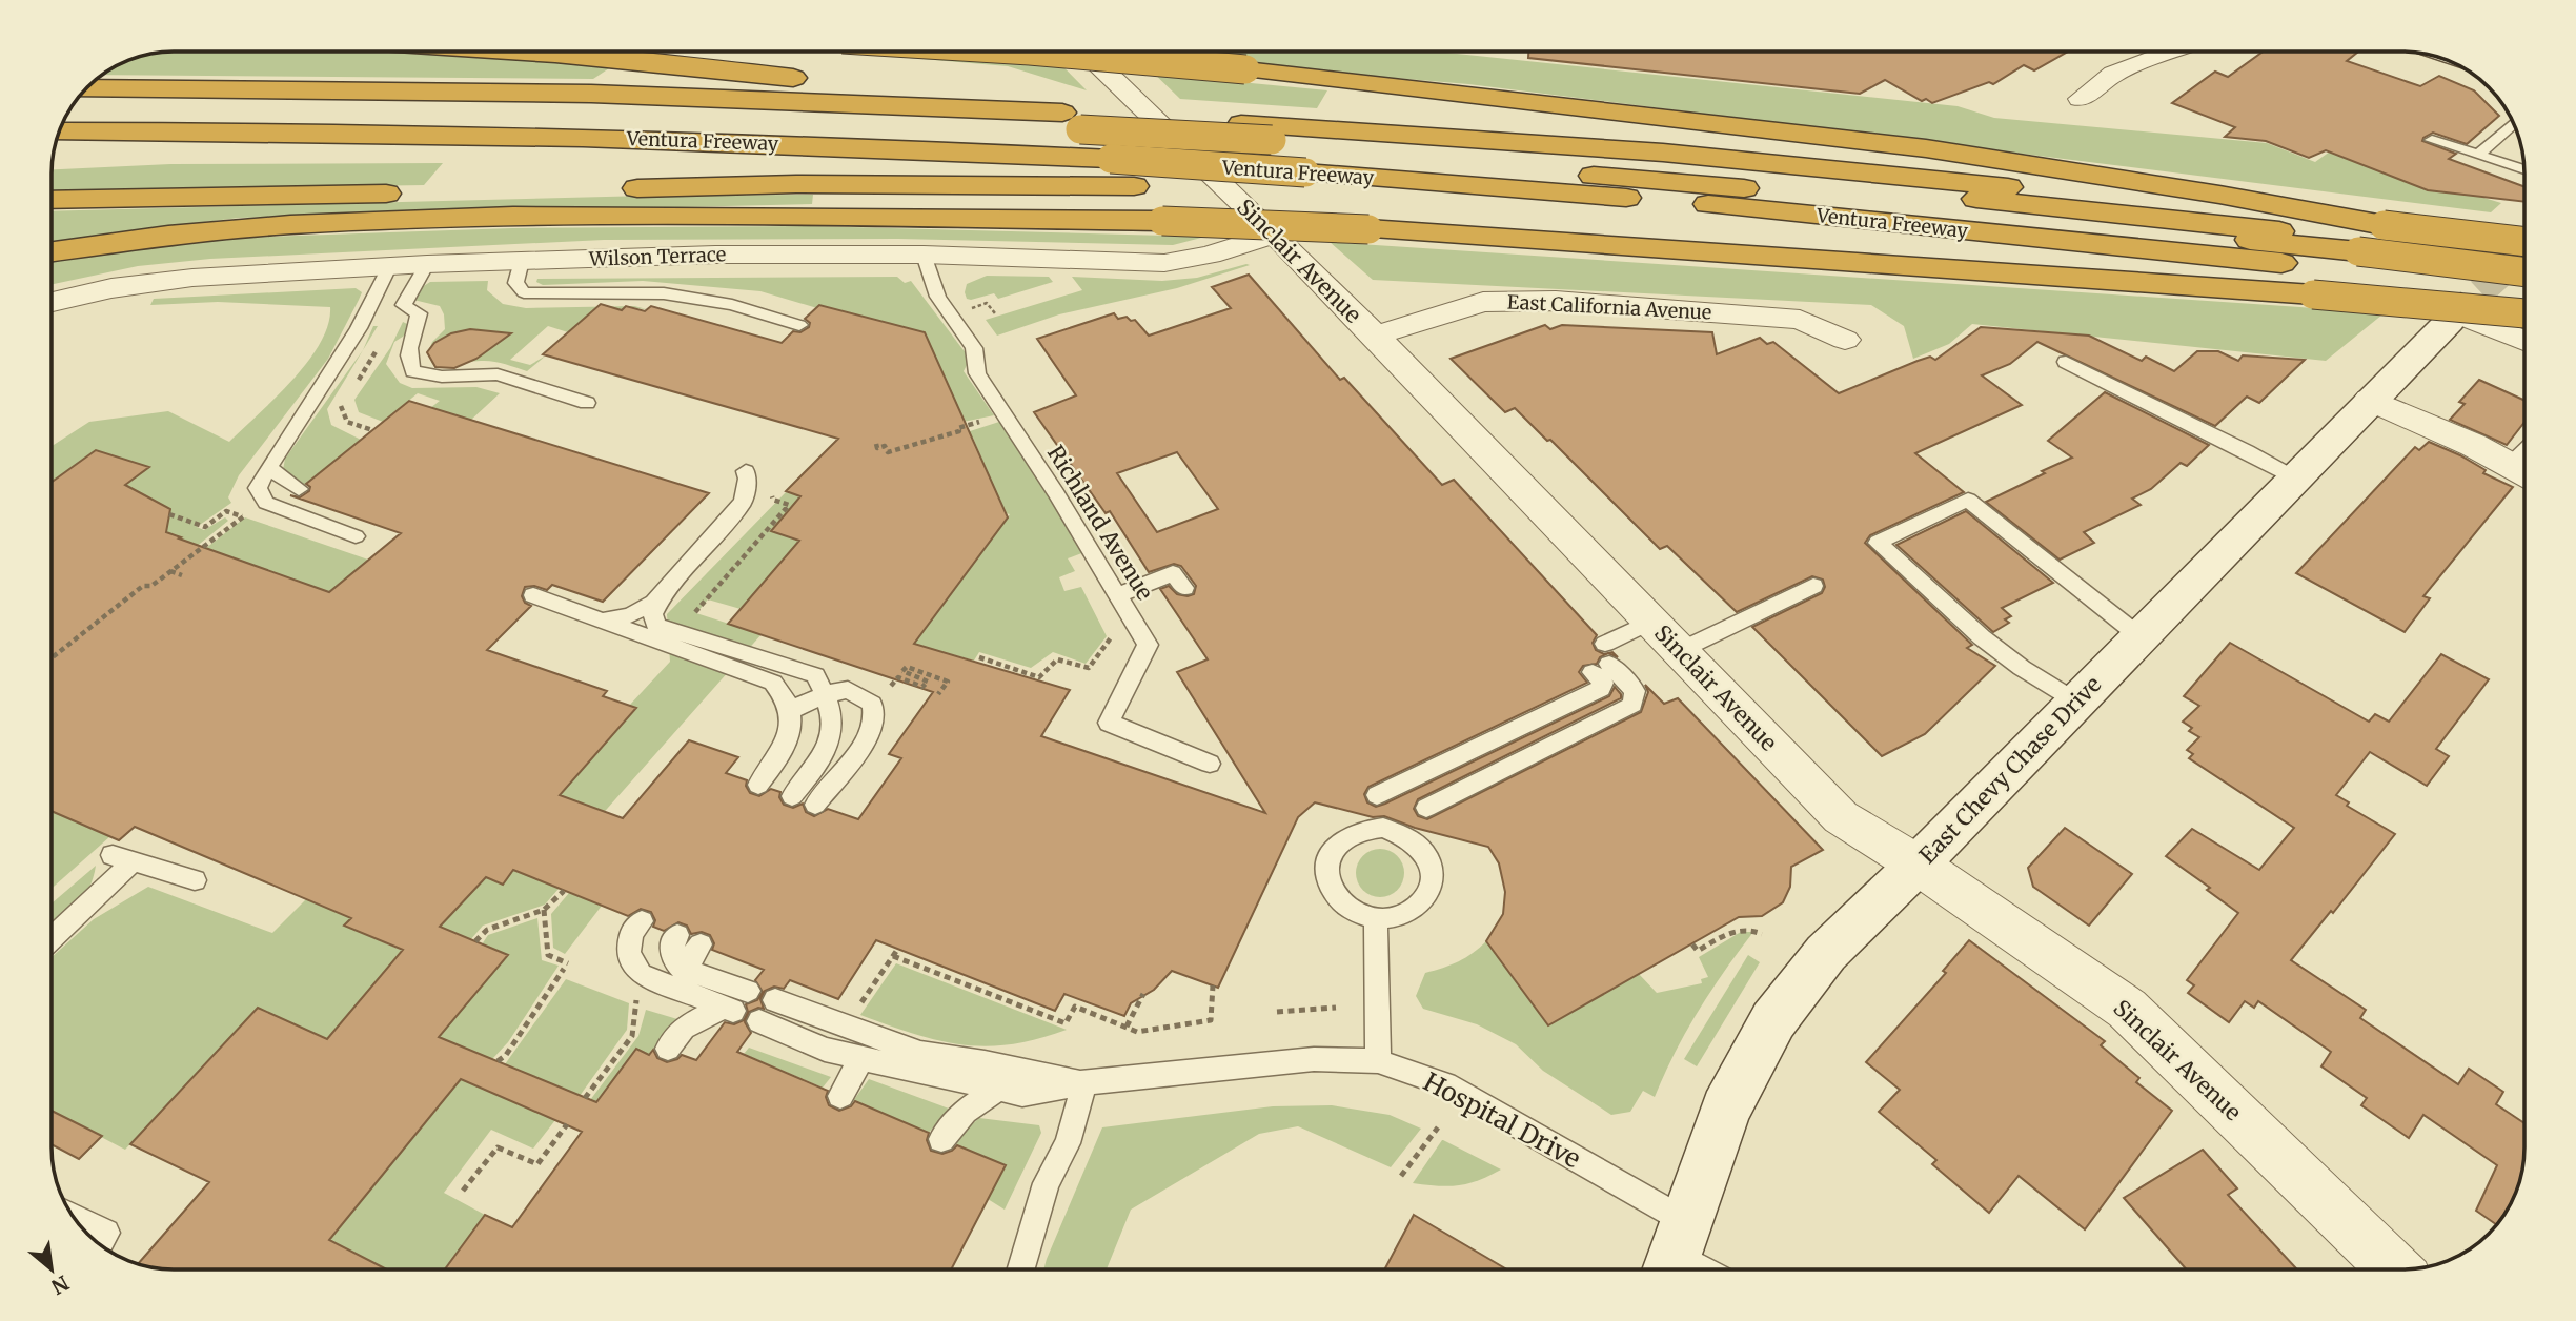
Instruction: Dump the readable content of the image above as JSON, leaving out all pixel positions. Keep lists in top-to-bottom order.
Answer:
{
  "streets": {
    "highway": ["Ventura Freeway"],
    "main road": ["East Chevy Chase Drive"],
    "street": ["Wilson Terrace", "Sinclair Avenue", "East California Avenue"],
    "lane": ["Richland Avenue", "Hospital Drive"]
  },
  "crossings": [
    ["Wilson Terrace", "Sinclair Avenue"],
    ["Wilson Terrace", "Richland Avenue"],
    ["Sinclair Avenue", "East California Avenue"],
    ["Sinclair Avenue", "East Chevy Chase Drive"],
    ["East Chevy Chase Drive", "Hospital Drive"]
  ],
  "north": "bottom right"
}
